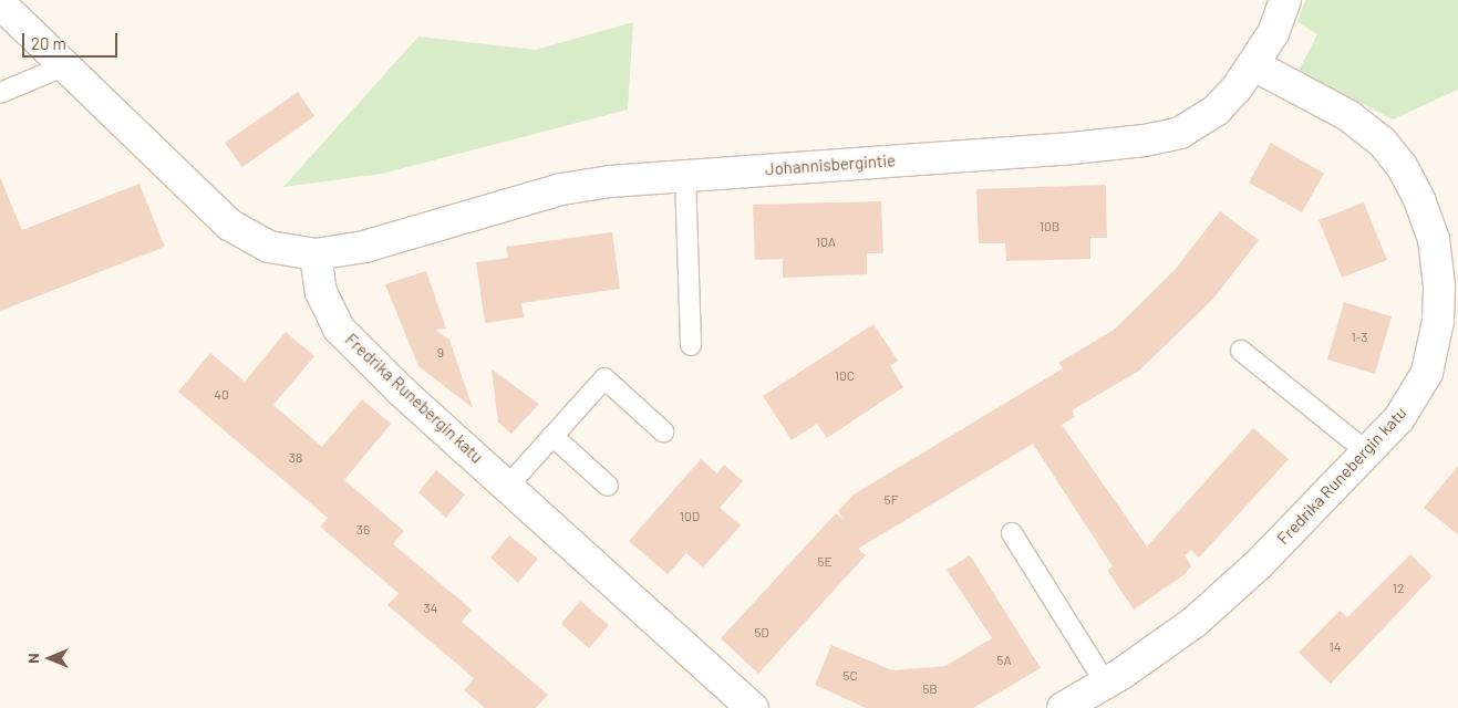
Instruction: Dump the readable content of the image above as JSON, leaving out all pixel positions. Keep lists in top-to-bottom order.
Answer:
{
  "streets": {
    "street": ["Johannisbergintie", "Fredrika Runebergin katu"]
  },
  "crossings": [
    ["Johannisbergintie", "Fredrika Runebergin katu"]
  ],
  "house_numbers": [
    "10B",
    "10A",
    "1-3",
    "9",
    "10C",
    "40",
    "38",
    "5F",
    "10D",
    "36",
    "5E",
    "12",
    "34",
    "5D",
    "14",
    "5A",
    "5C",
    "5B"
  ],
  "scale_bar": "20 m",
  "north": "left"
}
